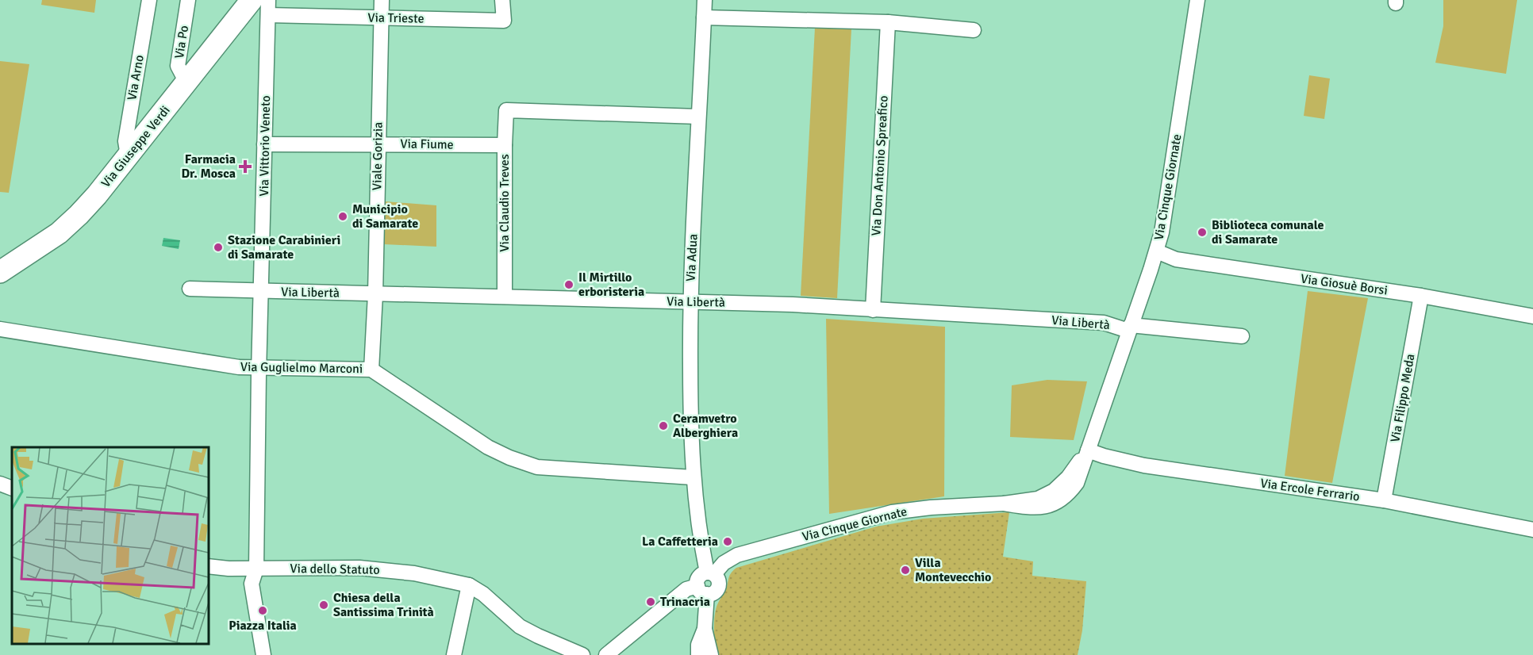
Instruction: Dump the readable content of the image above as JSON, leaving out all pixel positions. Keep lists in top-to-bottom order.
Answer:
{
  "streets": {
    "main road": ["Via Giuseppe Verdi"],
    "street": [
      "Via Trieste",
      "Via Po",
      "Via Arno",
      "Via Fiume",
      "Via Vittorio Veneto",
      "Viale Gorizia",
      "Via Don Antonio Spreafico",
      "Via Cinque Giornate",
      "Via Claudio Treves",
      "Via Adua",
      "Via Giosuè Borsi",
      "Via Libertà",
      "Via Guglielmo Marconi",
      "Via Filippo Meda",
      "Via Ercole Ferrario",
      "Via dello Statuto"
    ]
  },
  "crossings": [
    ["Via Trieste", "Via Vittorio Veneto"],
    ["Via Trieste", "Viale Gorizia"],
    ["Via Po", "Via Giuseppe Verdi"],
    ["Via Arno", "Via Giuseppe Verdi"],
    ["Via Fiume", "Via Vittorio Veneto"],
    ["Via Fiume", "Viale Gorizia"],
    ["Via Fiume", "Via Claudio Treves"],
    ["Via Vittorio Veneto", "Via Libertà"],
    ["Via Vittorio Veneto", "Via Guglielmo Marconi"],
    ["Via Vittorio Veneto", "Via dello Statuto"],
    ["Viale Gorizia", "Via Libertà"],
    ["Viale Gorizia", "Via Guglielmo Marconi"],
    ["Via Don Antonio Spreafico", "Via Libertà"],
    ["Via Cinque Giornate", "Via Adua"],
    ["Via Cinque Giornate", "Via Giosuè Borsi"],
    ["Via Cinque Giornate", "Via Libertà"],
    ["Via Cinque Giornate", "Via Ercole Ferrario"],
    ["Via Claudio Treves", "Via Adua"],
    ["Via Claudio Treves", "Via Libertà"],
    ["Via Adua", "Via Libertà"],
    ["Via Adua", "Via Guglielmo Marconi"],
    ["Via Giosuè Borsi", "Via Filippo Meda"],
    ["Via Filippo Meda", "Via Ercole Ferrario"]
  ],
  "places": {
    "health": ["Farmacia Dr. Mosca"],
    "other": [
      "Municipio di Samarate",
      "Biblioteca comunale di Samarate",
      "Stazione Carabinieri di Samarate",
      "Il Mirtillo erboristeria",
      "Ceramvetro Alberghiera",
      "La Caffetteria",
      "Villa Montevecchio",
      "Trinacria",
      "Chiesa della Santissima Trinità",
      "Piazza Italia"
    ]
  }
}
